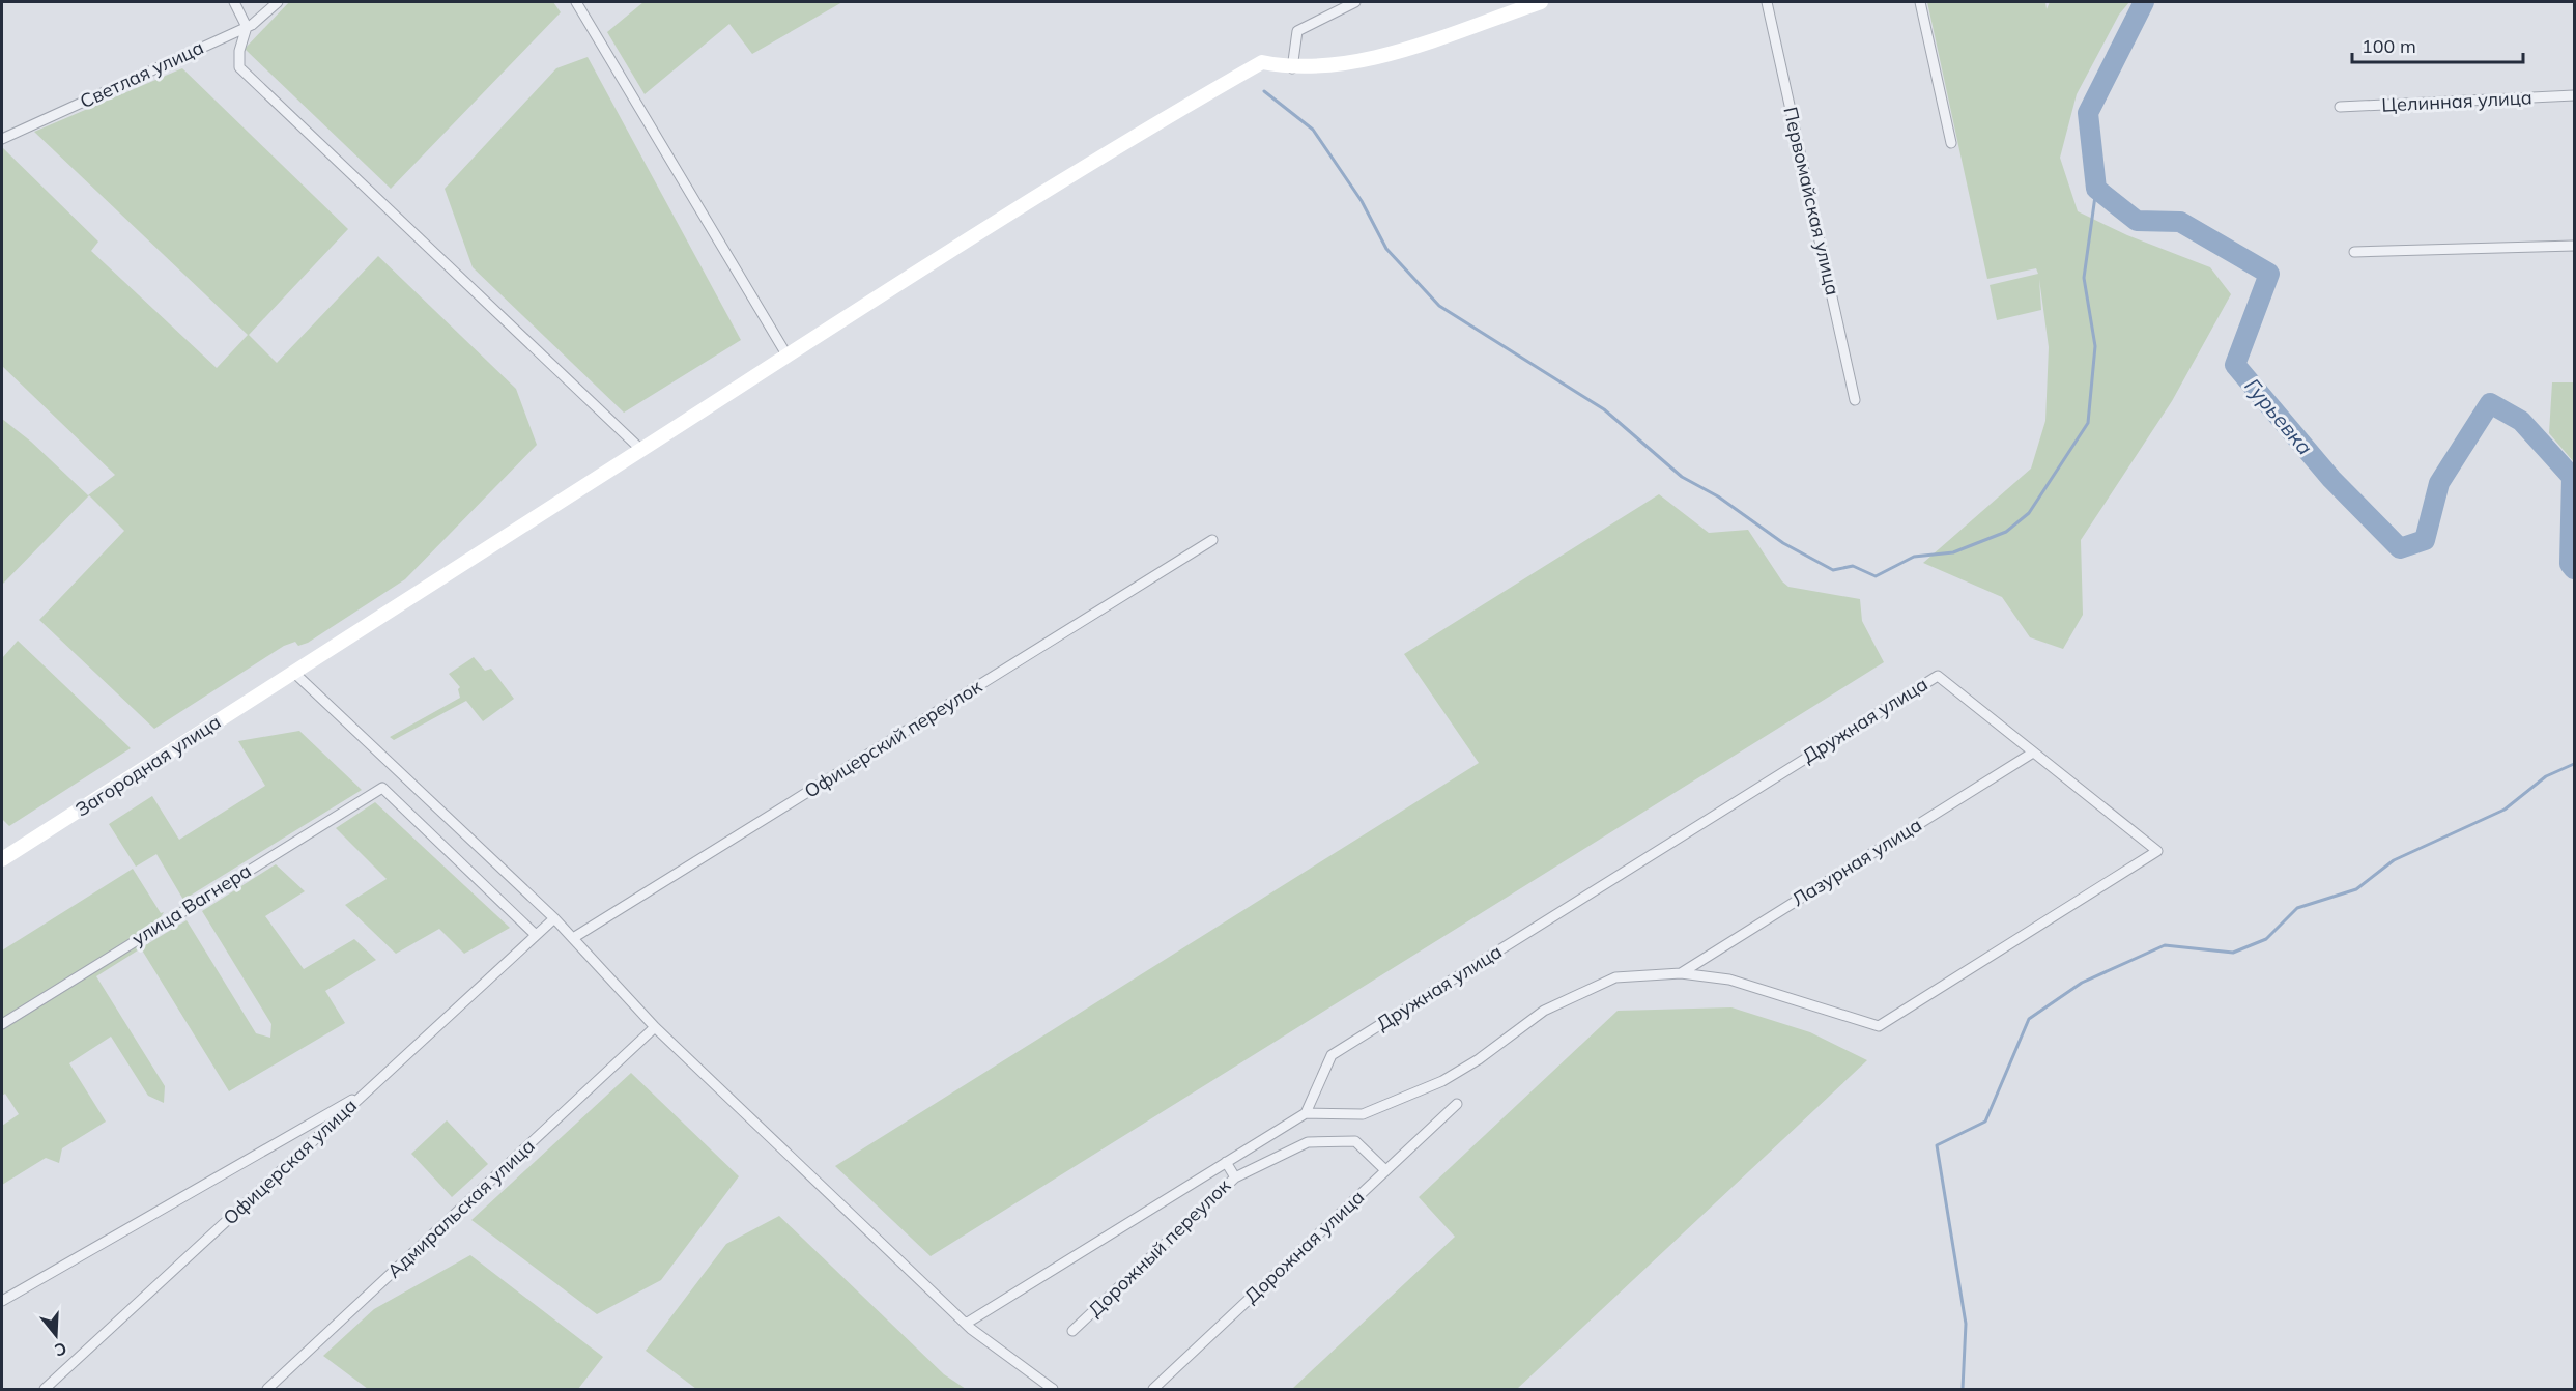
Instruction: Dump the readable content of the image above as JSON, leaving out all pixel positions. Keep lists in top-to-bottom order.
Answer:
{
  "streets": {
    "street": [
      "Светлая улица",
      "Целинная улица",
      "Первомайская улица",
      "Дружная улица",
      "Офицерский переулок",
      "Загородная улица",
      "Лазурная улица",
      "улица Вагнера",
      "Офицерская улица",
      "Адмиральская улица",
      "Дорожная улица",
      "Дорожный переулок"
    ]
  },
  "crossings": [
    ["Дружная улица", "Лазурная улица"],
    ["улица Вагнера", "Офицерская улица"]
  ],
  "water": ["Гурьевка"],
  "scale_bar": "100 m",
  "north": "bottom"
}
